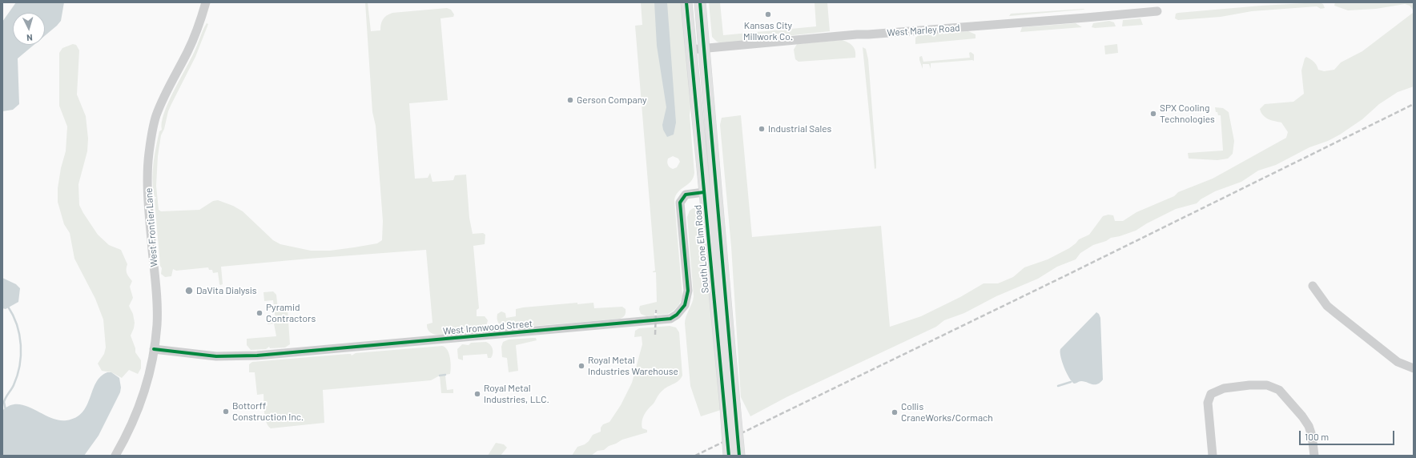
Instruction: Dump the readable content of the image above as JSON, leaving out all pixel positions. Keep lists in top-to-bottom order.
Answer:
{
  "streets": {
    "main road": ["South Lone Elm Road"],
    "street": ["West Marley Road", "West Frontier Lane", "West Ironwood Street"]
  },
  "crossings": [
    ["West Marley Road", "South Lone Elm Road"],
    ["West Frontier Lane", "West Ironwood Street"],
    ["South Lone Elm Road", "West Ironwood Street"]
  ],
  "places": [
    "Kansas City Millwork Co.",
    "Gerson Company",
    "SPX Cooling Technologies",
    "Industrial Sales",
    "DaVita Dialysis",
    "Pyramid Contractors",
    "Royal Metal Industries Warehouse",
    "Royal Metal Industries, LLC.",
    "Bottorff Construction Inc.",
    "Collis CraneWorks/Cormach"
  ],
  "scale_bar": "100 m",
  "north": "bottom"
}
